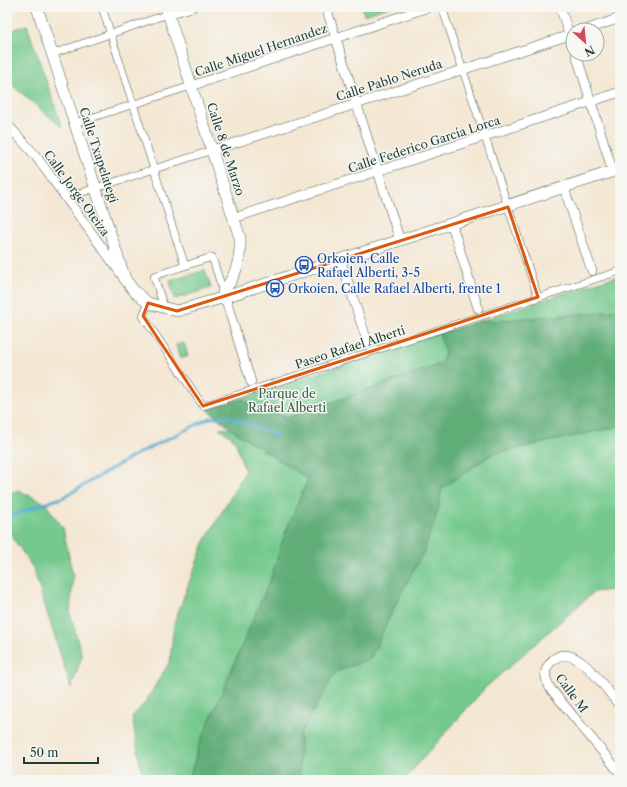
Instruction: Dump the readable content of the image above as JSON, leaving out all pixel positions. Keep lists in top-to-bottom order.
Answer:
{
  "streets": {
    "street": [
      "Calle Miguel Hernandez",
      "Calle Pablo Neruda",
      "Calle Federico García Lorca",
      "Calle 8 de Marzo",
      "Calle Txapelategi",
      "Calle Jorge Oteiza",
      "Paseo Rafael Alberti",
      "Calle M"
    ]
  },
  "crossings": [
    ["Calle Miguel Hernandez", "Calle 8 de Marzo"],
    ["Calle Pablo Neruda", "Calle 8 de Marzo"],
    ["Calle Federico García Lorca", "Calle 8 de Marzo"],
    ["Calle Txapelategi", "Calle Jorge Oteiza"],
    ["Calle Txapelategi", "Paseo Rafael Alberti"]
  ],
  "parks": ["Parque de Rafael Alberti"],
  "places": {
    "bus stop": ["Orkoien, Calle Rafael Alberti, 3-5", "Orkoien, Calle Rafael Alberti, frente 1"]
  },
  "scale_bar": "50 m",
  "north": "bottom right"
}
